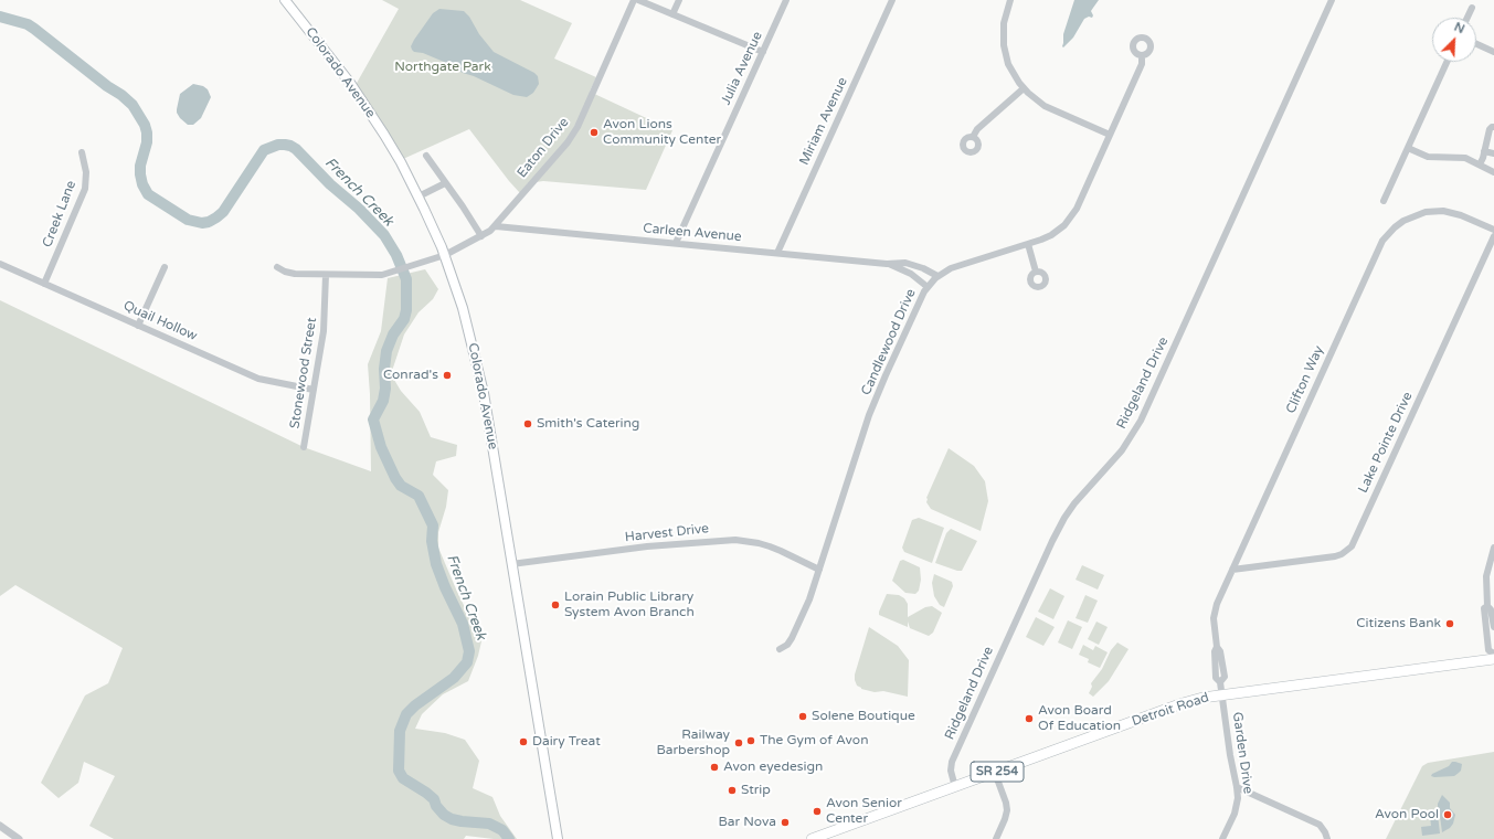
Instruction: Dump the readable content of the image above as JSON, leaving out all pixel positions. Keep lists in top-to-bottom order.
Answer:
{
  "streets": {
    "main road": ["Colorado Avenue", "Detroit Road", "SR 254"],
    "street": [
      "Julia Avenue",
      "Miriam Avenue",
      "Eaton Drive",
      "Creek Lane",
      "Carleen Avenue",
      "Quail Hollow",
      "Candlewood Drive",
      "Stonewood Street",
      "Clifton Way",
      "Ridgeland Drive",
      "Lake Pointe Drive",
      "Harvest Drive",
      "Garden Drive"
    ]
  },
  "crossings": [
    ["Julia Avenue", "Carleen Avenue"],
    ["Colorado Avenue", "Eaton Drive"],
    ["Colorado Avenue", "Harvest Drive"],
    ["Miriam Avenue", "Carleen Avenue"],
    ["Eaton Drive", "Carleen Avenue"],
    ["Eaton Drive", "Stonewood Street"],
    ["Creek Lane", "Quail Hollow"],
    ["Carleen Avenue", "Candlewood Drive"],
    ["Quail Hollow", "Stonewood Street"],
    ["Candlewood Drive", "Harvest Drive"],
    ["Clifton Way", "Lake Pointe Drive"],
    ["Clifton Way", "Detroit Road"],
    ["Clifton Way", "Garden Drive"],
    ["Ridgeland Drive", "Detroit Road"],
    ["Detroit Road", "Garden Drive"]
  ],
  "water": ["French Creek"],
  "parks": ["Northgate Park"],
  "places": [
    "Avon Lions Community Center",
    "Conrad's",
    "Smith's Catering",
    "Lorain Public Library System Avon Branch",
    "Citizens Bank",
    "Solene Boutique",
    "Avon Board Of Education",
    "The Gym of Avon",
    "Dairy Treat",
    "Railway Barbershop",
    "Avon eyedesign",
    "Strip",
    "Avon Senior Center",
    "Avon Pool",
    "Bar Nova"
  ],
  "north": "top right"
}
